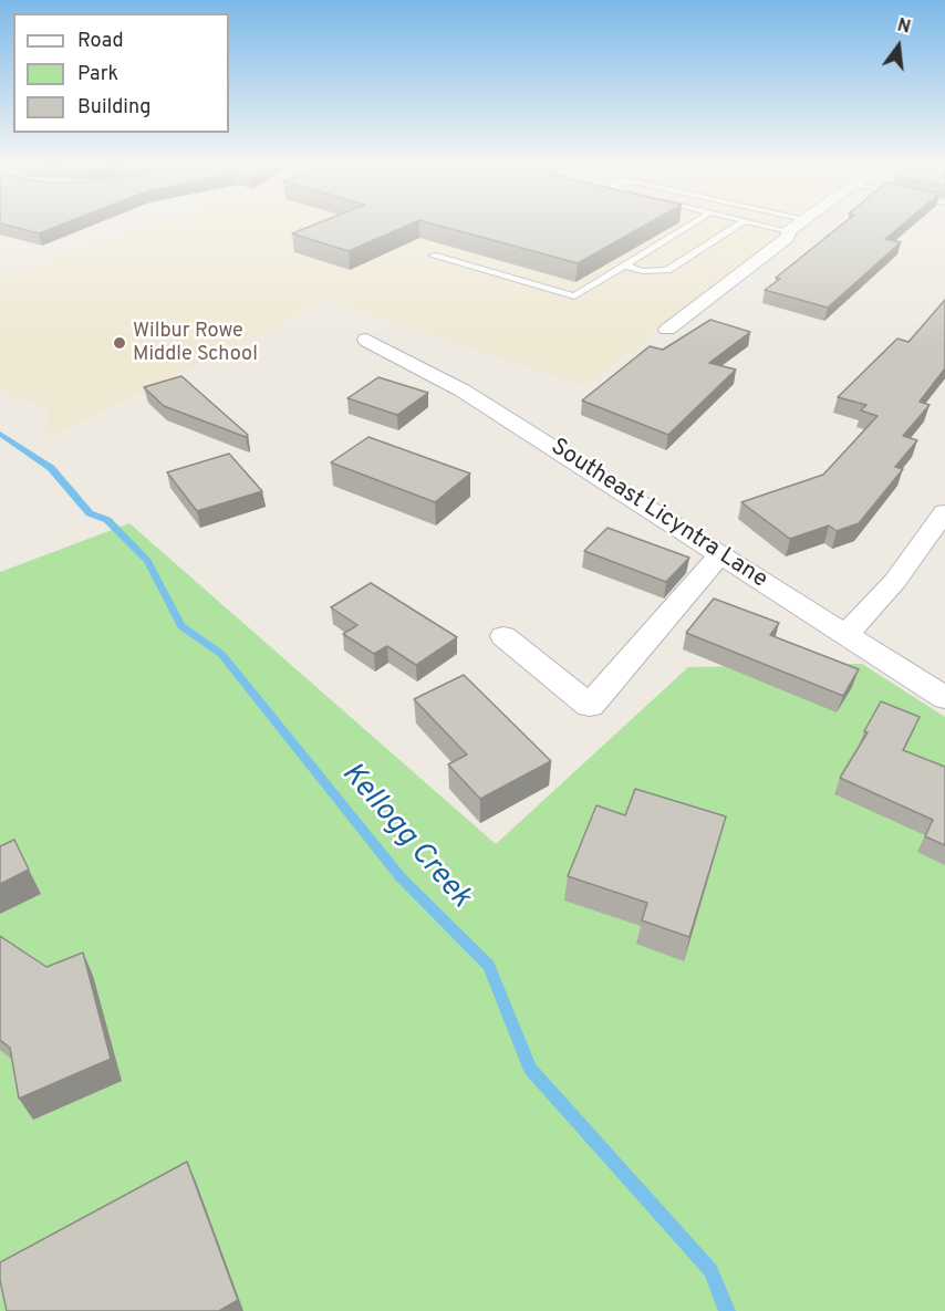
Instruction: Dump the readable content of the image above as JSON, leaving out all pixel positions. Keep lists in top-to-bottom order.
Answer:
{
  "streets": {
    "street": ["Southeast Licyntra Lane"]
  },
  "water": ["Kellogg Creek"],
  "places": ["Wilbur Rowe Middle School"],
  "legend": ["Road", "Park", "Building"],
  "north": "top"
}
